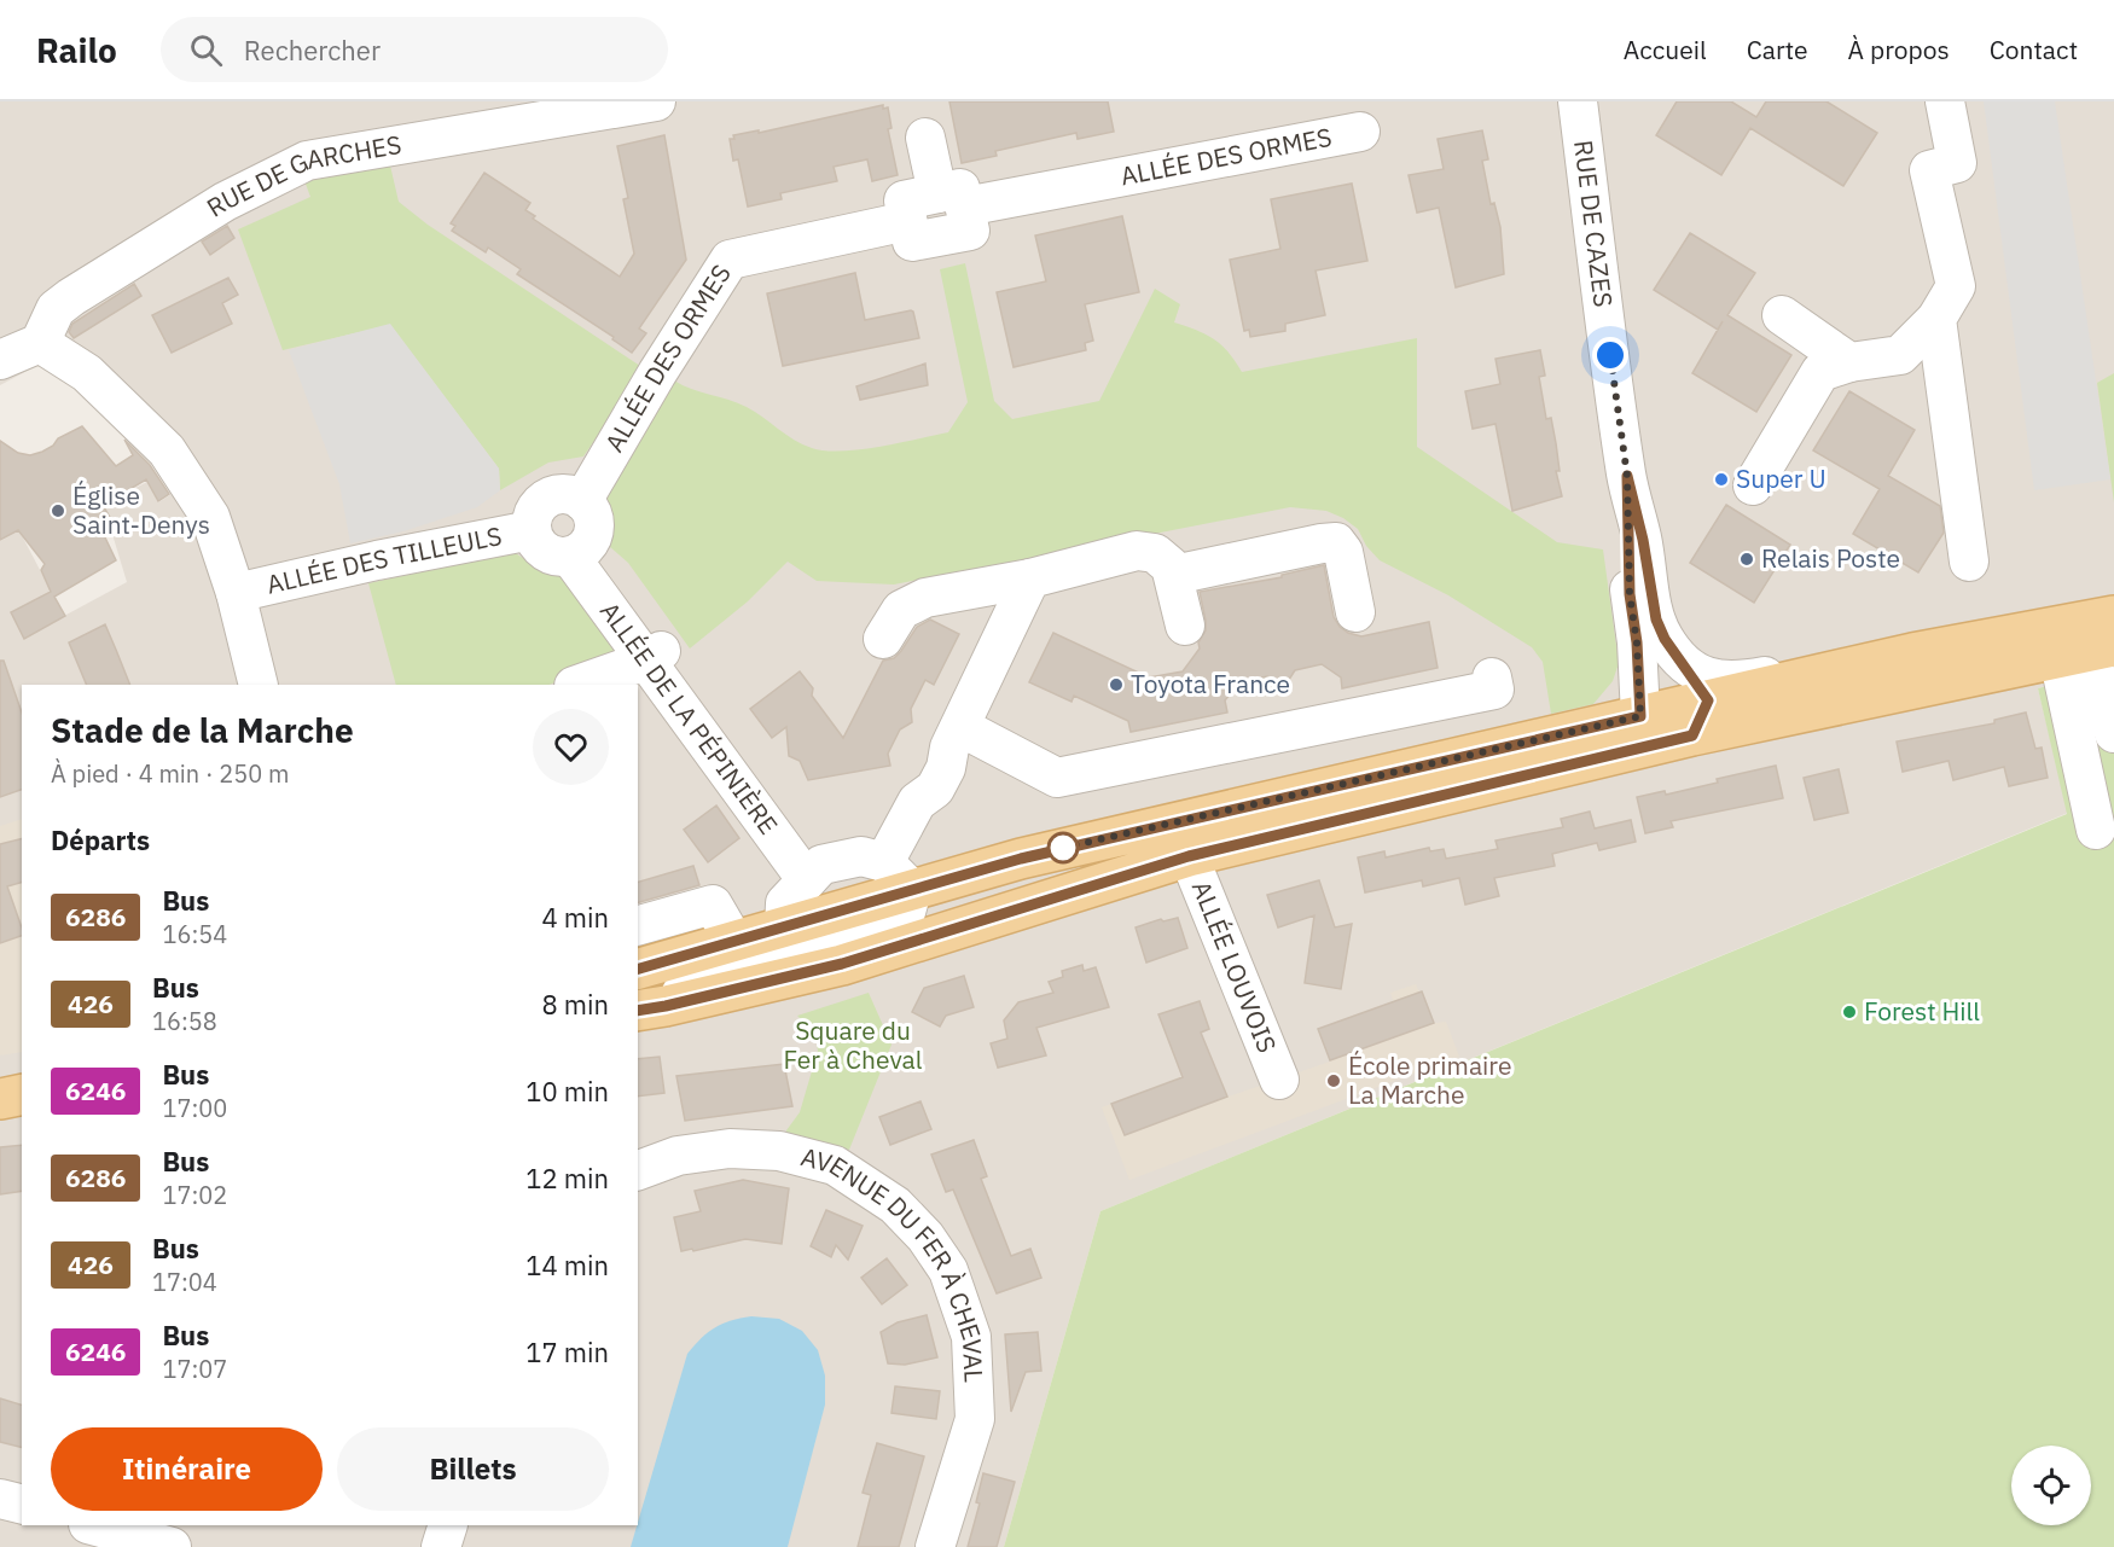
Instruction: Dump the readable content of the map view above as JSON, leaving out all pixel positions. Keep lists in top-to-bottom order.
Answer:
{
  "streets": {
    "street": [
      "ALLÉE DES ORMES",
      "RUE DE GARCHES",
      "RUE DE CAZES",
      "ALLÉE DES TILLEULS",
      "ALLÉE DE LA PÉPINIÈRE",
      "ALLÉE LOUVOIS",
      "AVENUE DU FER À CHEVAL"
    ]
  },
  "crossings": [
    ["ALLÉE DES ORMES", "ALLÉE DES TILLEULS"],
    ["ALLÉE DES ORMES", "ALLÉE DE LA PÉPINIÈRE"],
    ["ALLÉE DES TILLEULS", "ALLÉE DE LA PÉPINIÈRE"]
  ],
  "parks": ["Square du Fer à Cheval"],
  "places": [
    "Super U",
    "Église Saint-Denys",
    "Relais Poste",
    "Toyota France",
    "Forest Hill",
    "École primaire La Marche"
  ],
  "lines": ["bus line 6286"],
  "page": {
    "header": "Railo",
    "search": "Rechercher",
    "nav": [
      "Accueil",
      "Carte",
      "À propos",
      "Contact"
    ],
    "heading": [
      ["Stade de la Marche", "À pied · 4 min · 250 m"],
      "Départs"
    ],
    "list": [
      {
        "mark": "6286",
        "name": "Bus",
        "note": "16:54",
        "value": "4 min"
      },
      {
        "mark": "426",
        "name": "Bus",
        "note": "16:58",
        "value": "8 min"
      },
      {
        "mark": "6246",
        "name": "Bus",
        "note": "17:00",
        "value": "10 min"
      },
      {
        "mark": "6286",
        "name": "Bus",
        "note": "17:02",
        "value": "12 min"
      },
      {
        "mark": "426",
        "name": "Bus",
        "note": "17:04",
        "value": "14 min"
      },
      {
        "mark": "6246",
        "name": "Bus",
        "note": "17:07",
        "value": "17 min"
      }
    ],
    "buttons": ["Itinéraire", "Billets"]
  }
}
